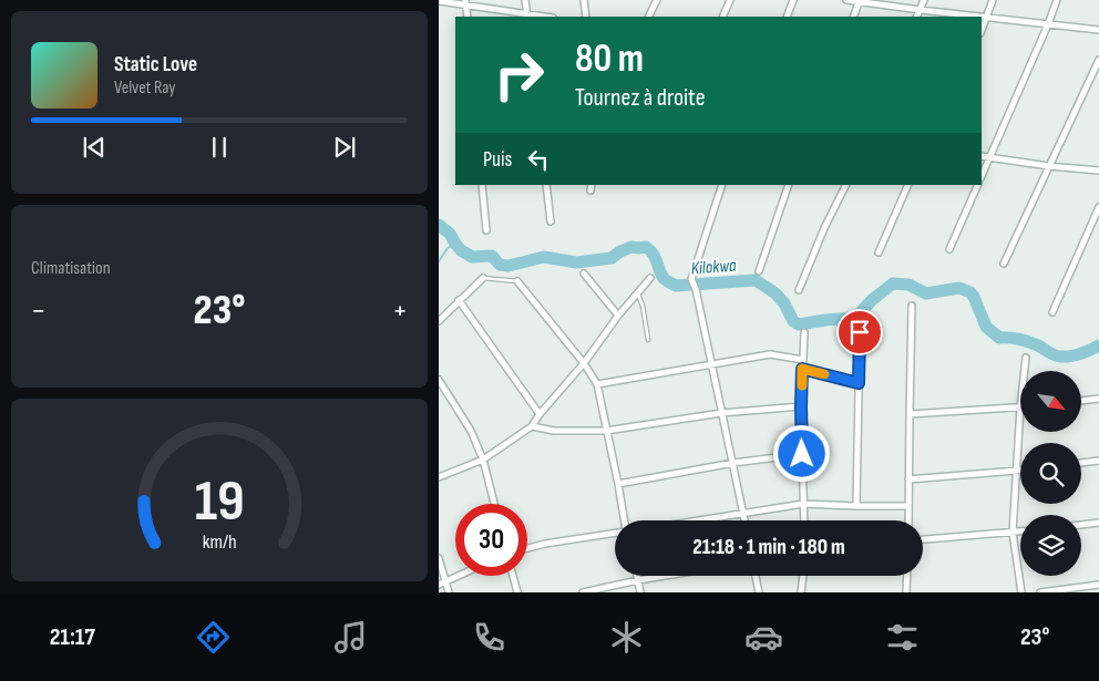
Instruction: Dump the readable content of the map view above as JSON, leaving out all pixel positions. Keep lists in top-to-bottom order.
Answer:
{
  "water": ["Kilokwa"],
  "north": "bottom right",
  "page": {
    "turn": ["80 m", "Tournez à droite"],
    "song": ["Static Love", "Velvet Ray"],
    "then": "Puis",
    "tile": "Climatisation",
    "heat": ["−", "23°", "+"],
    "limit": "30",
    "trip": "21:18 · 1 min · 180 m",
    "tabs": ["21:17", "23°"],
    "gauge": ["19", "km/h"]
  }
}
